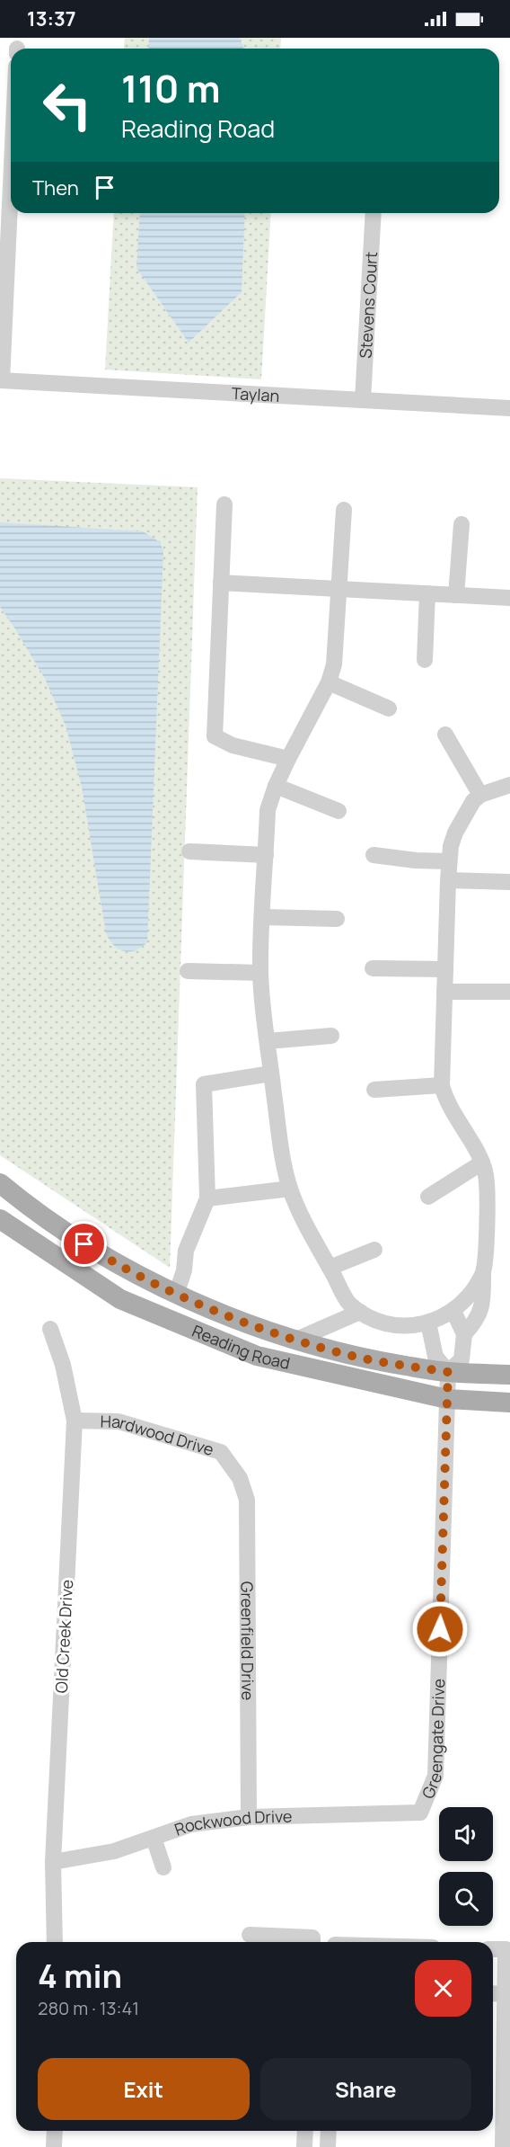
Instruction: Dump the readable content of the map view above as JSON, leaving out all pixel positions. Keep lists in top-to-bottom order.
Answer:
{
  "streets": {
    "main road": ["Reading Road"],
    "street": [
      "Stevens Court",
      "Taylan",
      "Hardwood Drive",
      "Old Creek Drive",
      "Greenfield Drive",
      "Greengate Drive",
      "Rockwood Drive"
    ]
  },
  "crossings": [
    ["Stevens Court", "Taylan"],
    ["Reading Road", "Greengate Drive"],
    ["Hardwood Drive", "Old Creek Drive"],
    ["Hardwood Drive", "Greenfield Drive"],
    ["Old Creek Drive", "Rockwood Drive"],
    ["Greenfield Drive", "Rockwood Drive"],
    ["Greengate Drive", "Rockwood Drive"]
  ],
  "page": {
    "status": "13:37",
    "turn": ["110 m", "Reading Road"],
    "then": "Then",
    "heading": ["4 min", "280 m · 13:41"],
    "buttons": ["Exit", "Share"]
  }
}
